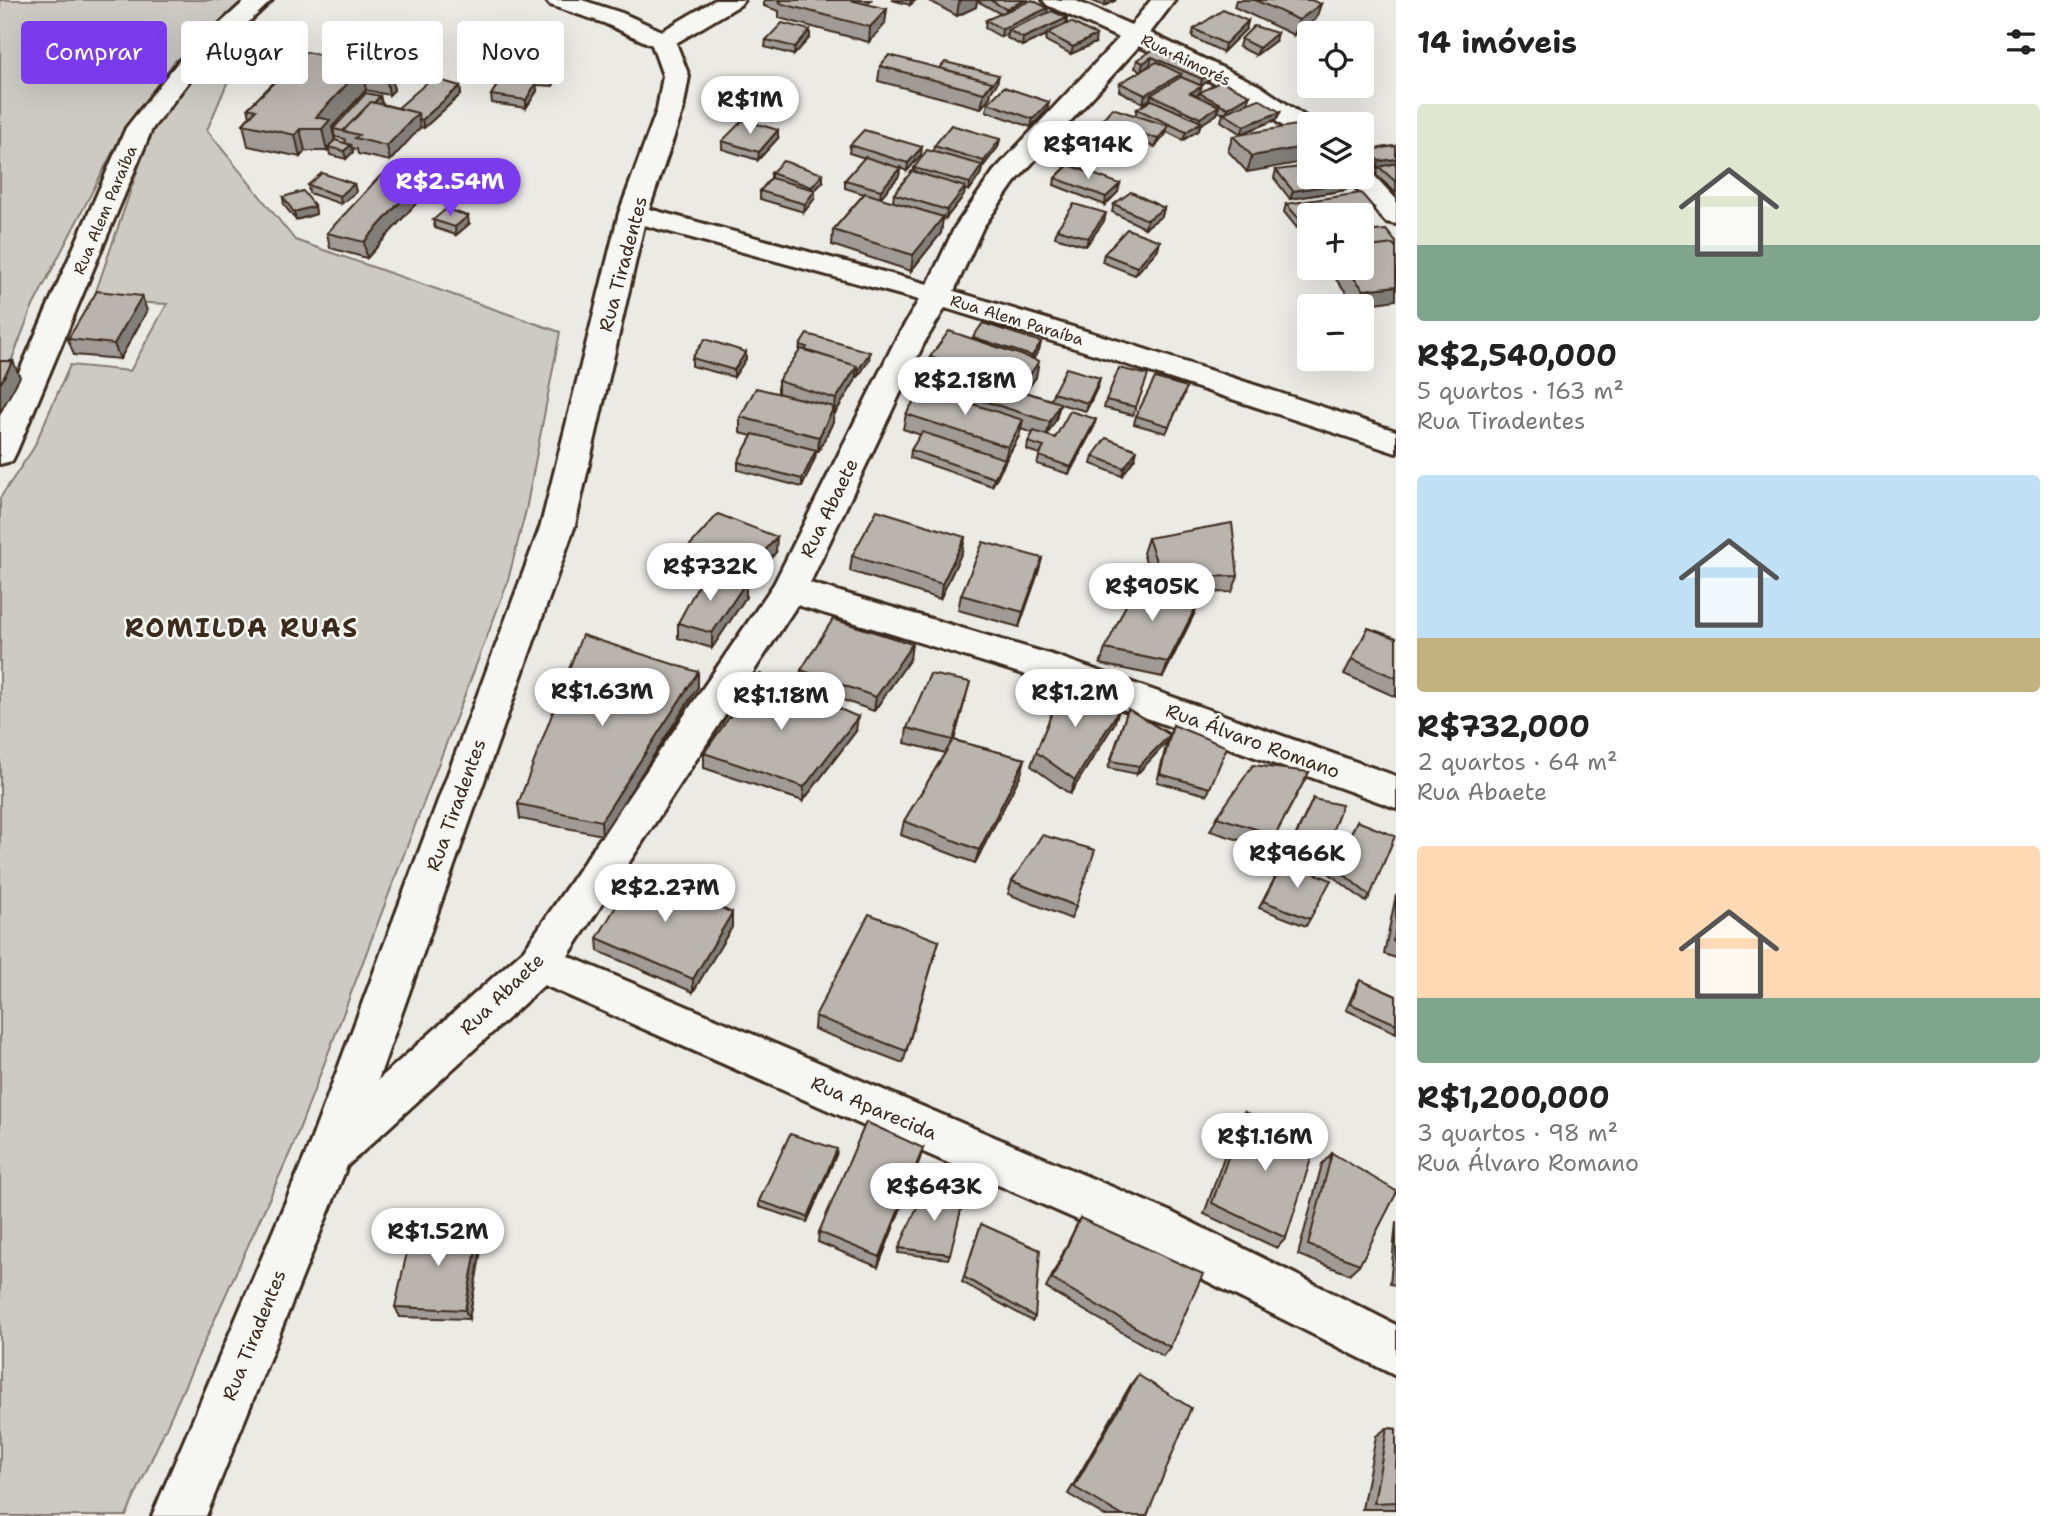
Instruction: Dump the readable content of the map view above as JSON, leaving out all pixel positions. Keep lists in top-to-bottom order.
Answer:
{
  "streets": {
    "street": [
      "Rua Aimorés",
      "Rua Alem Paraíba",
      "Rua Tiradentes",
      "Rua Abaete",
      "Rua Álvaro Romano",
      "Rua Aparecida"
    ]
  },
  "crossings": [
    ["Rua Aimorés", "Rua Abaete"],
    ["Rua Alem Paraíba", "Rua Tiradentes"],
    ["Rua Alem Paraíba", "Rua Abaete"],
    ["Rua Tiradentes", "Rua Abaete"],
    ["Rua Abaete", "Rua Álvaro Romano"],
    ["Rua Abaete", "Rua Aparecida"]
  ],
  "districts": ["ROMILDA RUAS"],
  "page": {
    "heading": "14 imóveis",
    "map_buttons": ["+", "−"],
    "chip": [
      "Comprar",
      "Alugar",
      "Filtros",
      "Novo"
    ],
    "price": [
      "R$1M",
      "R$914K",
      "R$2.54M",
      "R$2.18M",
      "R$732K",
      "R$905K",
      "R$1.63M",
      "R$1.2M",
      "R$1.18M",
      "R$966K",
      "R$2.27M",
      "R$1.16M",
      "R$643K",
      "R$1.52M"
    ],
    "list": [
      {
        "name": "R$2,540,000",
        "note": "5 quartos · 163 m² · Rua Tiradentes"
      },
      {
        "name": "R$732,000",
        "note": "2 quartos · 64 m² · Rua Abaete"
      },
      {
        "name": "R$1,200,000",
        "note": "3 quartos · 98 m² · Rua Álvaro Romano"
      }
    ]
  }
}
